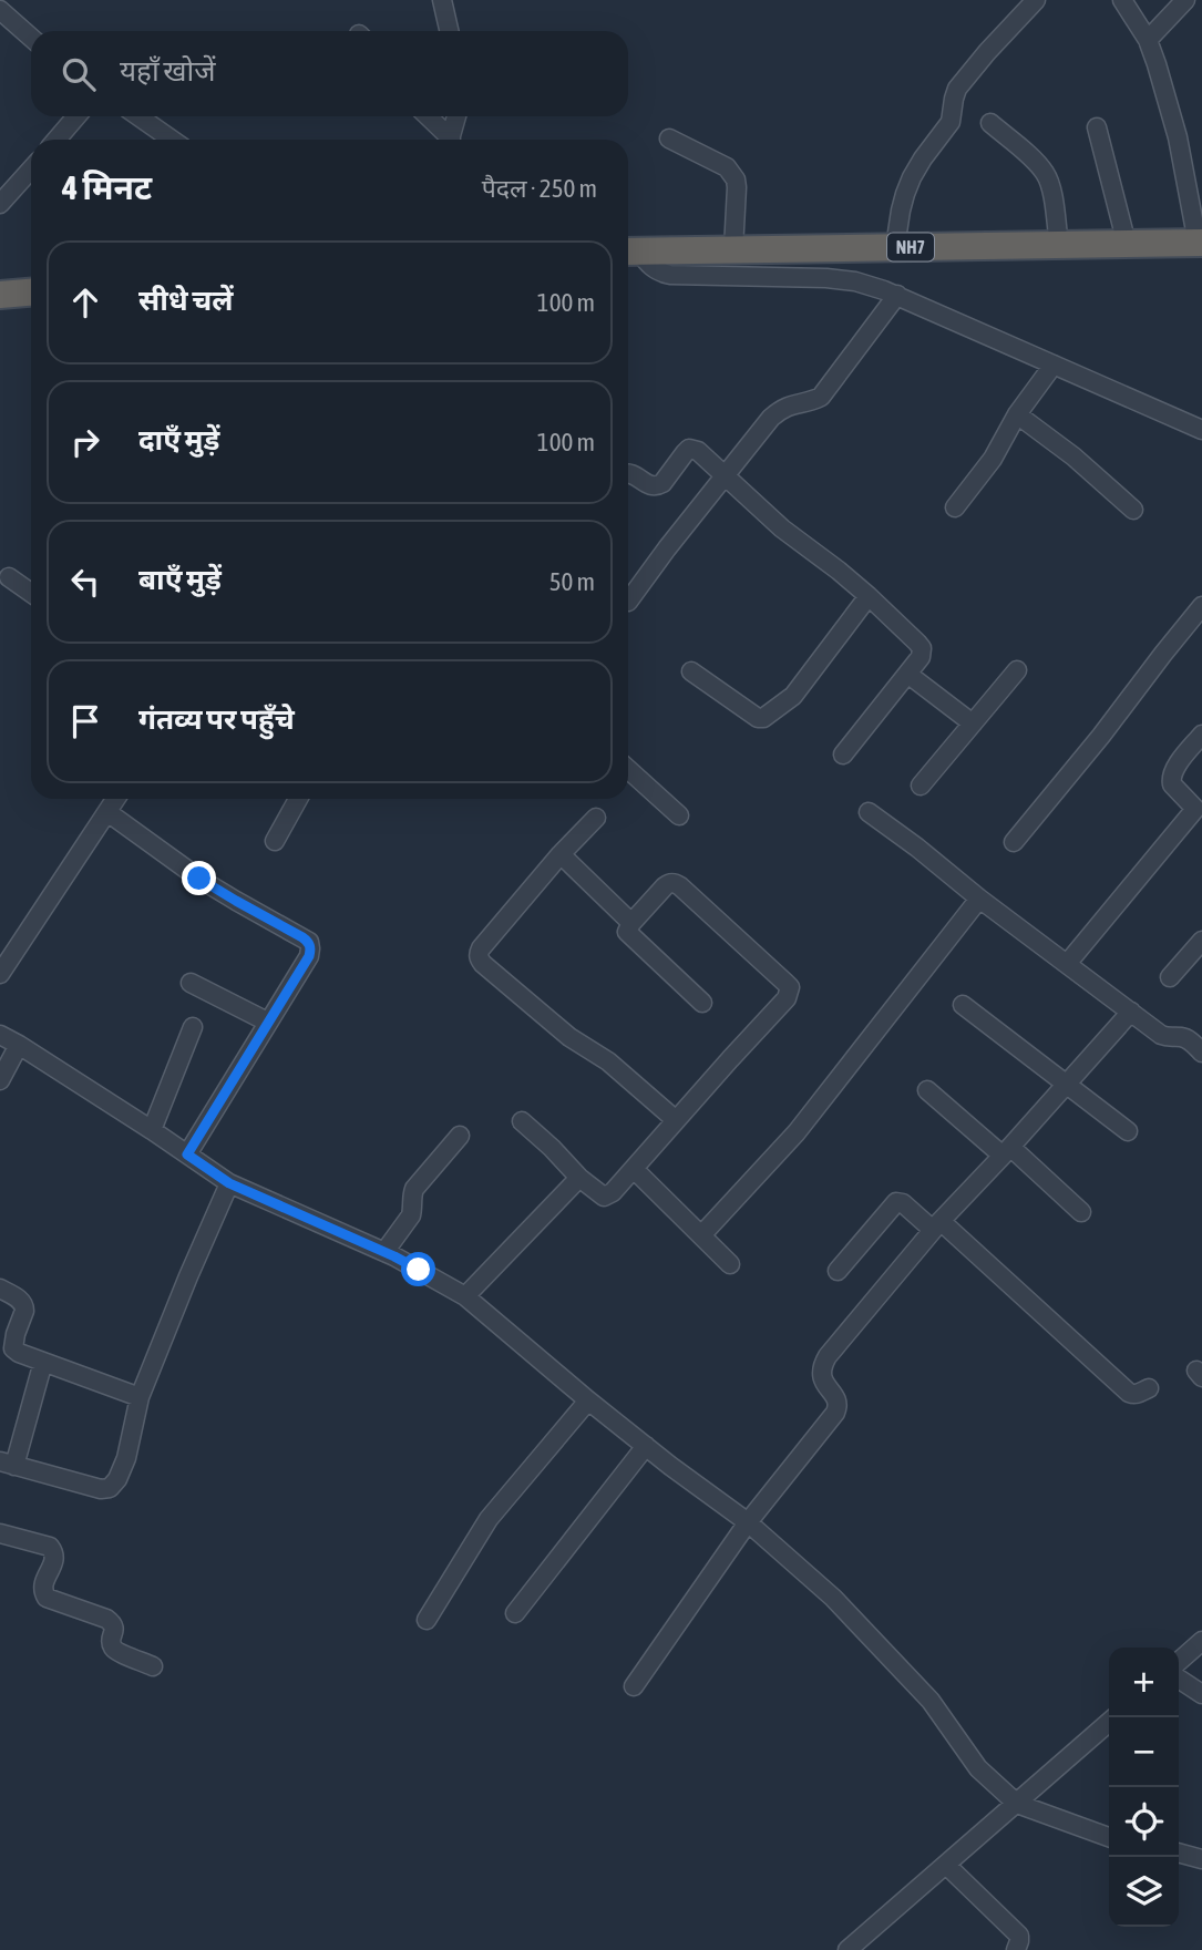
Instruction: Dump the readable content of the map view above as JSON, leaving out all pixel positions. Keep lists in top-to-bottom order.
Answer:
{
  "streets": {
    "highway": ["NH7"]
  },
  "page": {
    "search": "यहाँ खोजें",
    "heading": ["4 मिनट", "पैदल · 250 m"],
    "list": [
      ["सीधे चलें", "100 m"],
      ["दाएँ मुड़ें", "100 m"],
      ["बाएँ मुड़ें", "50 m"],
      "गंतव्य पर पहुँचे"
    ],
    "map_buttons": ["+", "−"]
  }
}
